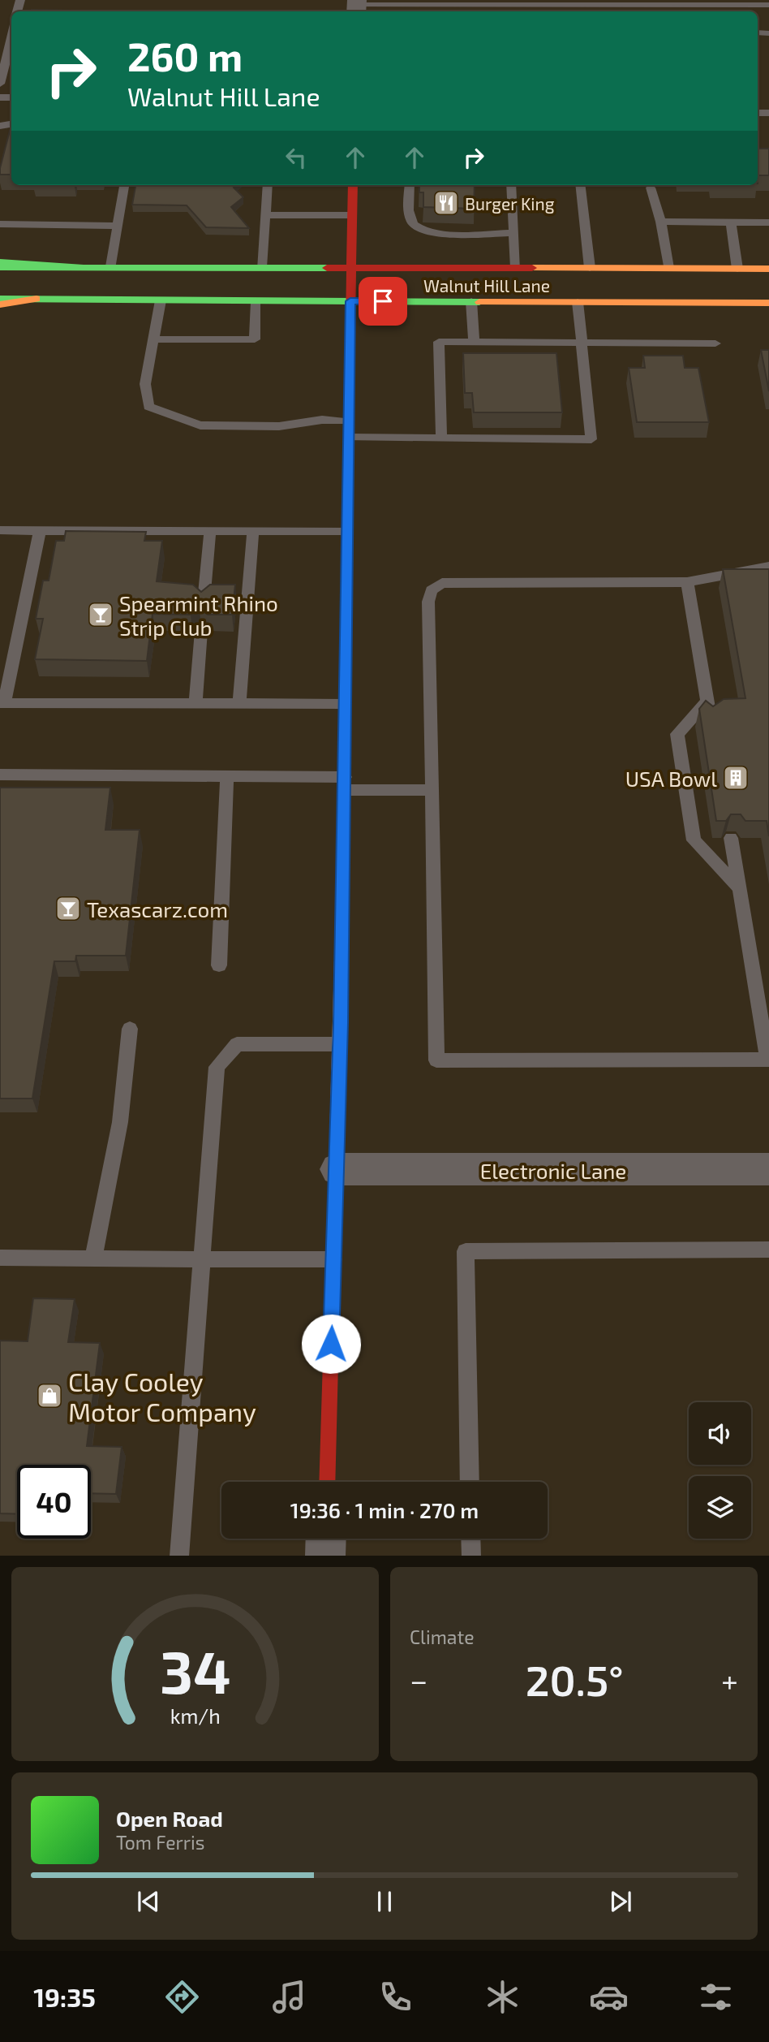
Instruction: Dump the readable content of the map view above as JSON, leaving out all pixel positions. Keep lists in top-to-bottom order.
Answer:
{
  "streets": {
    "main road": ["Walnut Hill Lane"],
    "street": ["Electronic Lane"]
  },
  "places": {
    "restaurant": ["Burger King"],
    "bar": ["Spearmint Rhino Strip Club", "Texascarz.com"],
    "building": ["USA Bowl"],
    "shop": ["Clay Cooley Motor Company"]
  },
  "page": {
    "turn": ["260 m", "Walnut Hill Lane"],
    "limit": "40",
    "trip": "19:36 · 1 min · 270 m",
    "tile": "Climate",
    "heat": ["−", "20.5°", "+"],
    "song": ["Open Road", "Tom Ferris"],
    "tabs": "19:35",
    "gauge": ["34", "km/h"]
  }
}
